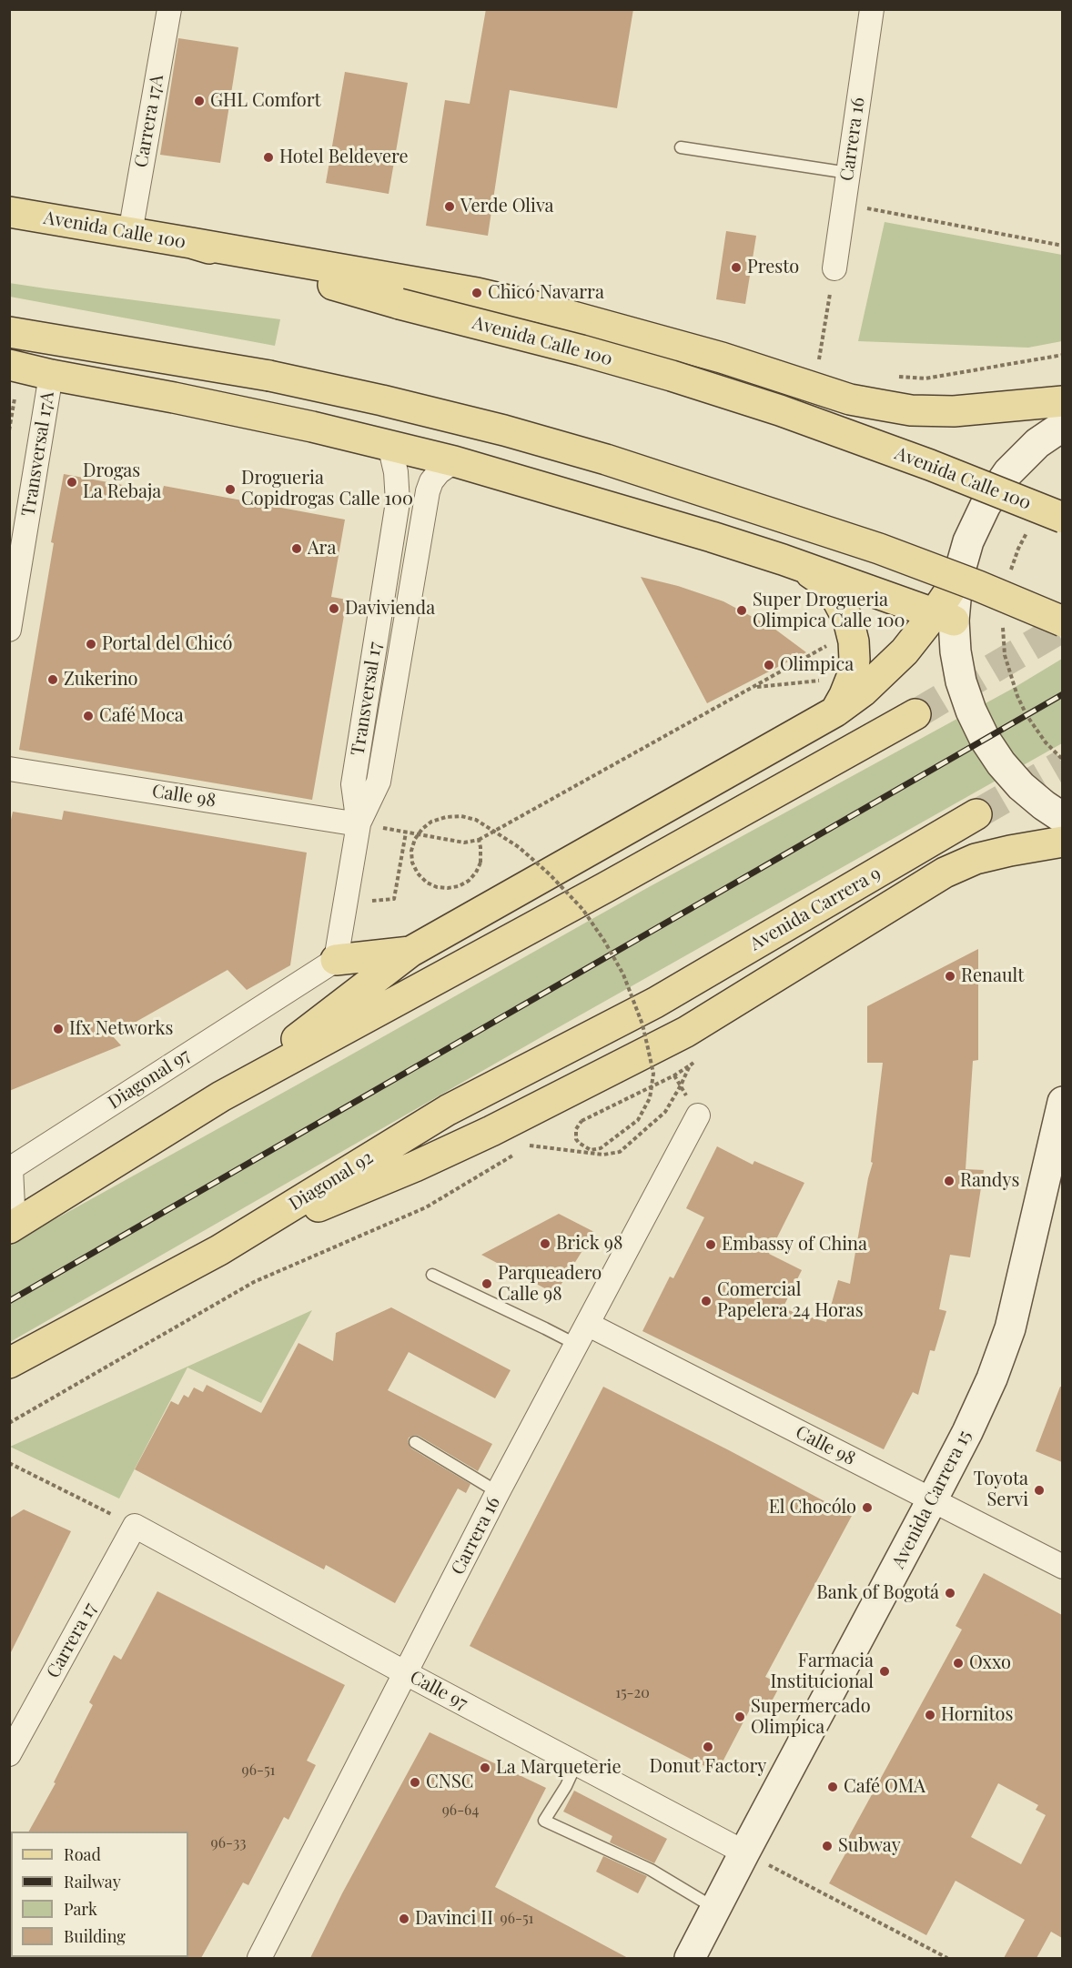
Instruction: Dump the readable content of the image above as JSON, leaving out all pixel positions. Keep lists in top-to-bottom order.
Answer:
{
  "streets": {
    "main road": [
      "Avenida Calle 100",
      "Avenida Carrera 9",
      "Diagonal 92",
      "Avenida Carrera 15"
    ],
    "street": [
      "Carrera 17A",
      "Carrera 16",
      "Transversal 17A",
      "Transversal 17",
      "Calle 98",
      "Diagonal 97",
      "Carrera 17",
      "Calle 97"
    ]
  },
  "crossings": [
    ["Carrera 17A", "Avenida Calle 100"],
    ["Carrera 16", "Calle 98"],
    ["Carrera 16", "Calle 97"],
    ["Transversal 17", "Calle 98"],
    ["Transversal 17", "Diagonal 97"],
    ["Calle 98", "Avenida Carrera 15"],
    ["Avenida Carrera 9", "Diagonal 92"],
    ["Avenida Carrera 15", "Calle 97"],
    ["Carrera 17", "Calle 97"]
  ],
  "places": [
    "GHL Comfort",
    "Hotel Beldevere",
    "Verde Oliva",
    "Presto",
    "Chicó Navarra",
    "Drogas La Rebaja",
    "Drogueria Copidrogas Calle 100",
    "Ara",
    "Davivienda",
    "Super Drogueria Olimpica Calle 100",
    "Portal del Chicó",
    "Olimpica",
    "Zukerino",
    "Café Moca",
    "Renault",
    "Ifx Networks",
    "Randys",
    "Brick 98",
    "Embassy of China",
    "Parqueadero Calle 98",
    "Comercial Papelera 24 Horas",
    "Toyota Servi",
    "El Chocólo",
    "Bank of Bogotá",
    "Oxxo",
    "Farmacia Institucional",
    "Hornitos",
    "Supermercado Olimpica",
    "Donut Factory",
    "La Marqueterie",
    "CNSC",
    "Café OMA",
    "Subway",
    "Davinci II"
  ],
  "house_numbers": [
    "15-20",
    "96-51",
    "96-64",
    "96-33",
    "96-51"
  ],
  "legend": [
    "Road",
    "Railway",
    "Park",
    "Building"
  ]
}
